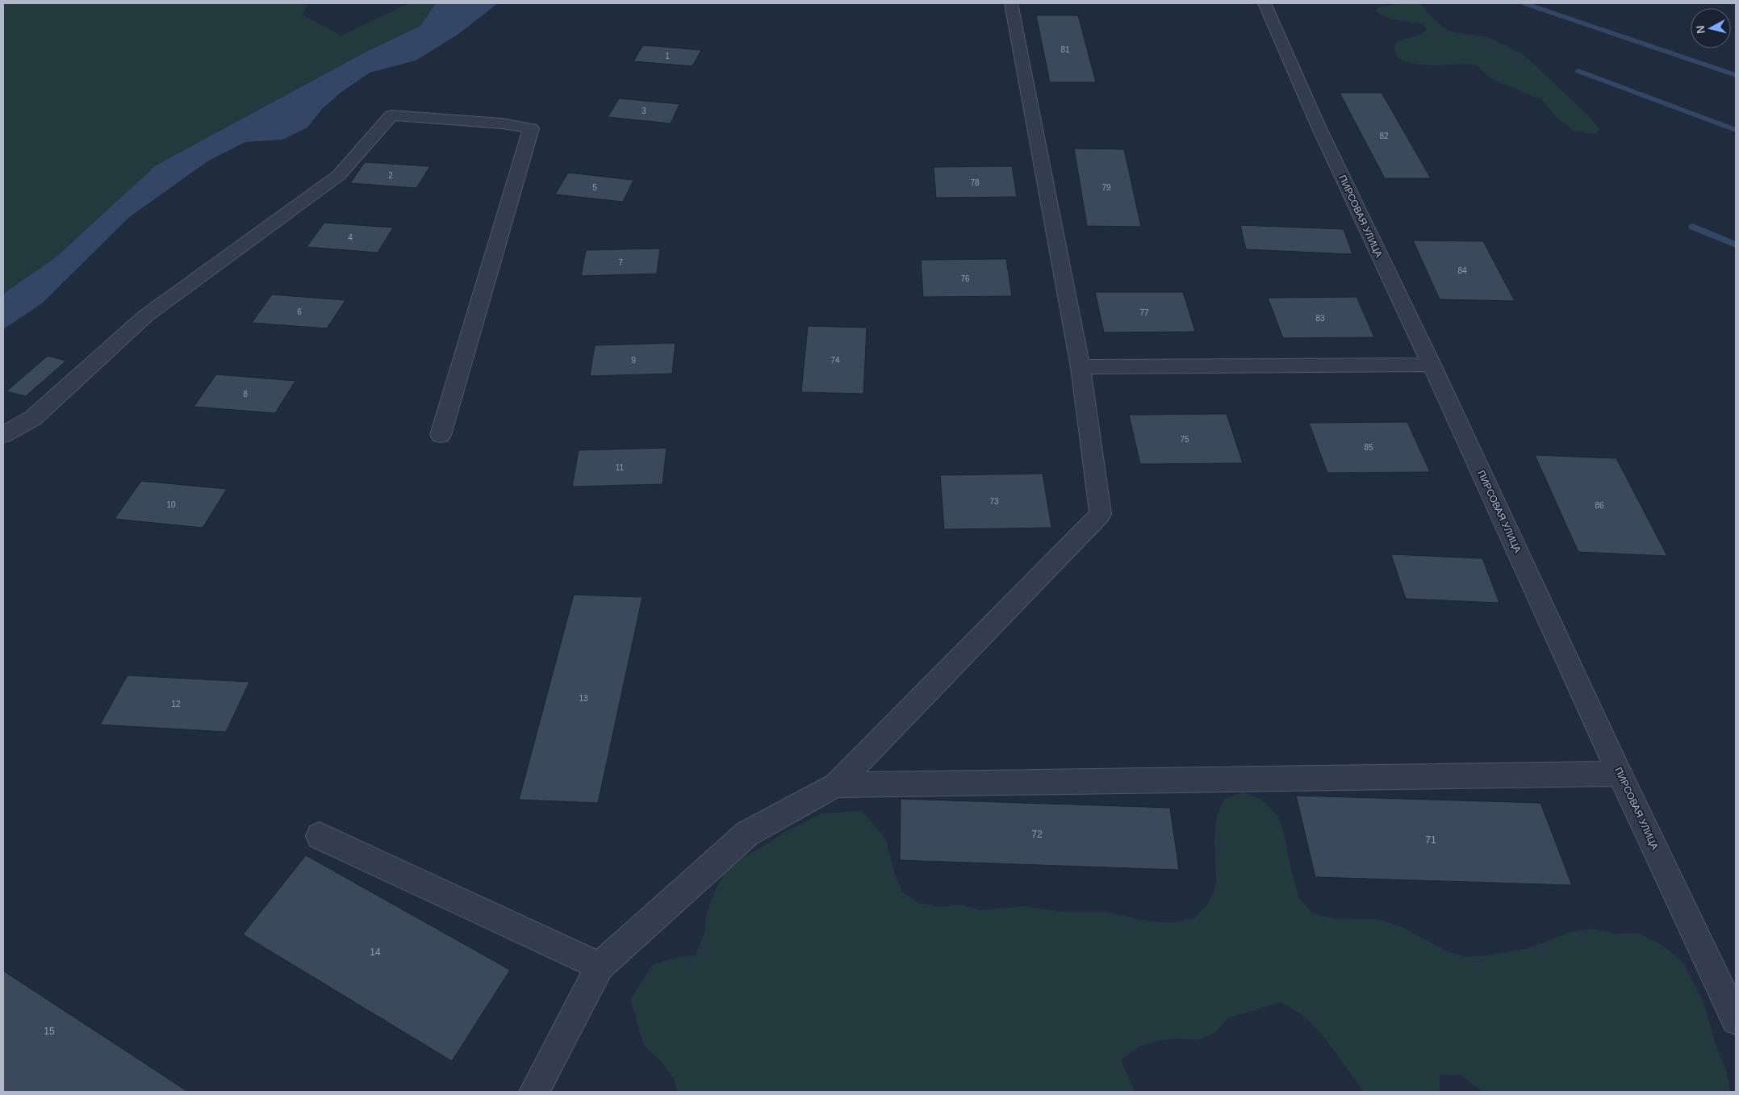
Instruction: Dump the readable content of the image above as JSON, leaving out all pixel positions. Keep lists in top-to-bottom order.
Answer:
{
  "streets": {
    "street": ["ПИРСОВАЯ УЛИЦА"]
  },
  "house_numbers": [
    "81",
    "1",
    "3",
    "82",
    "2",
    "78",
    "5",
    "79",
    "4",
    "7",
    "84",
    "76",
    "6",
    "77",
    "83",
    "9",
    "74",
    "8",
    "75",
    "85",
    "11",
    "73",
    "10",
    "86",
    "13",
    "12",
    "72",
    "71",
    "14",
    "15"
  ],
  "north": "left"
}
